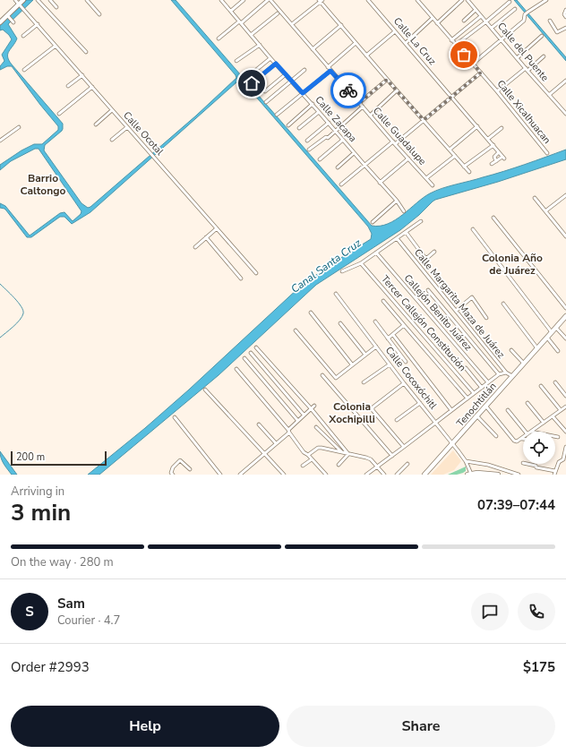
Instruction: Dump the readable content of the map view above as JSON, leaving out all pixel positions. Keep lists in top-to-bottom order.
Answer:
{
  "streets": {
    "main road": ["Tenochtitlán"],
    "street": [
      "Calle La Cruz",
      "Calle del Puente",
      "Calle Xicalhuacan",
      "Calle Zacapa",
      "Calle Ocotal",
      "Calle Guadalupe",
      "Calle Margarita Maza de Juárez",
      "Callejón Benito Juárez",
      "Tercer Callejón Constitución",
      "Calle Cocoxóchitl"
    ]
  },
  "crossings": [
    ["Calle Margarita Maza de Juárez", "Tenochtitlán"],
    ["Calle Cocoxóchitl", "Tenochtitlán"]
  ],
  "districts": ["Barrio Caltongo", "Colonia Año de Juárez", "Colonia Xochipilli"],
  "water": ["Canal Santa Cruz"],
  "scale_bar": "200 m",
  "page": {
    "scale": "200 m",
    "heading": ["3 min", "Arriving in", "07:39–07:44"],
    "panel": [
      "Sam",
      "Courier · 4.7",
      "Order #2993",
      "$175"
    ],
    "bar": "On the way · 280 m",
    "round": "S",
    "buttons": ["Help", "Share"]
  }
}
